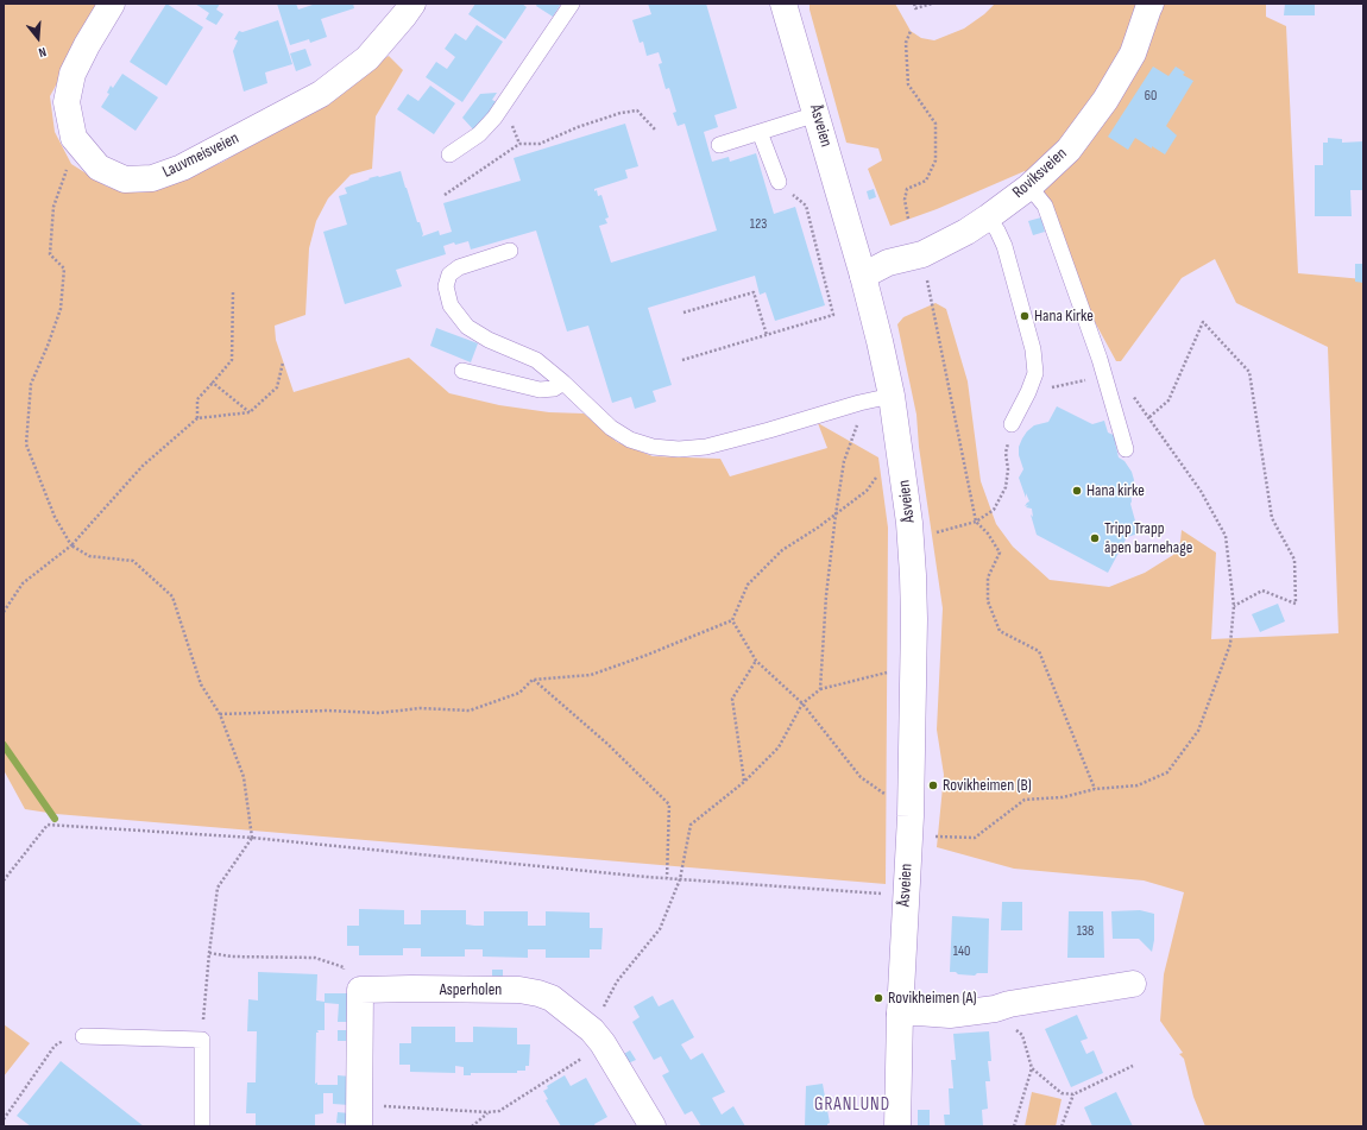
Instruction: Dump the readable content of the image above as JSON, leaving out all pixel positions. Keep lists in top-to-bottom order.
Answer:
{
  "streets": {
    "street": [
      "Åsveien",
      "Lauvmeisveien",
      "Roviksveien",
      "Asperholen"
    ]
  },
  "crossings": [
    ["Åsveien", "Roviksveien"]
  ],
  "districts": ["GRANLUND"],
  "places": [
    "Hana Kirke",
    "Hana kirke",
    "Tripp Trapp åpen barnehage",
    "Rovikheimen (B)",
    "Rovikheimen (A)"
  ],
  "house_numbers": [
    "60",
    "123",
    "138",
    "140"
  ],
  "north": "bottom"
}
